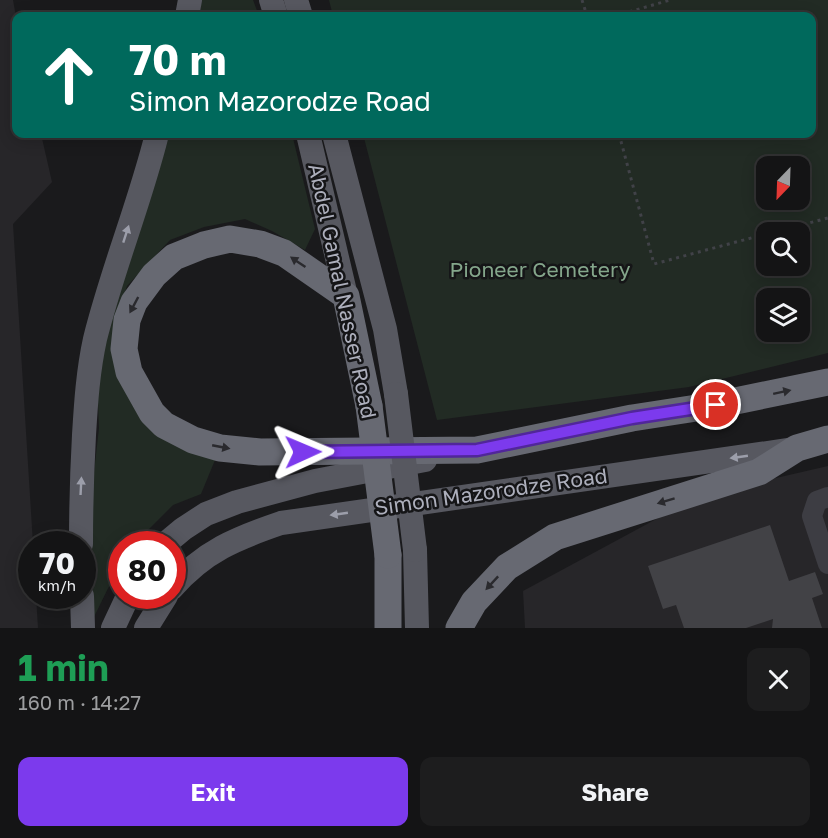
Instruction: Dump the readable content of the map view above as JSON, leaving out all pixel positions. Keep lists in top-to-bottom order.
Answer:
{
  "streets": {
    "highway": ["Abdel Gamal Nasser Road", "Simon Mazorodze Road"]
  },
  "parks": ["Pioneer Cemetery"],
  "north": "bottom left",
  "page": {
    "turn": ["70 m", "Simon Mazorodze Road"],
    "speed": "70 km/h",
    "limit": "80",
    "heading": ["1 min", "160 m · 14:27"],
    "buttons": ["Exit", "Share"]
  }
}
